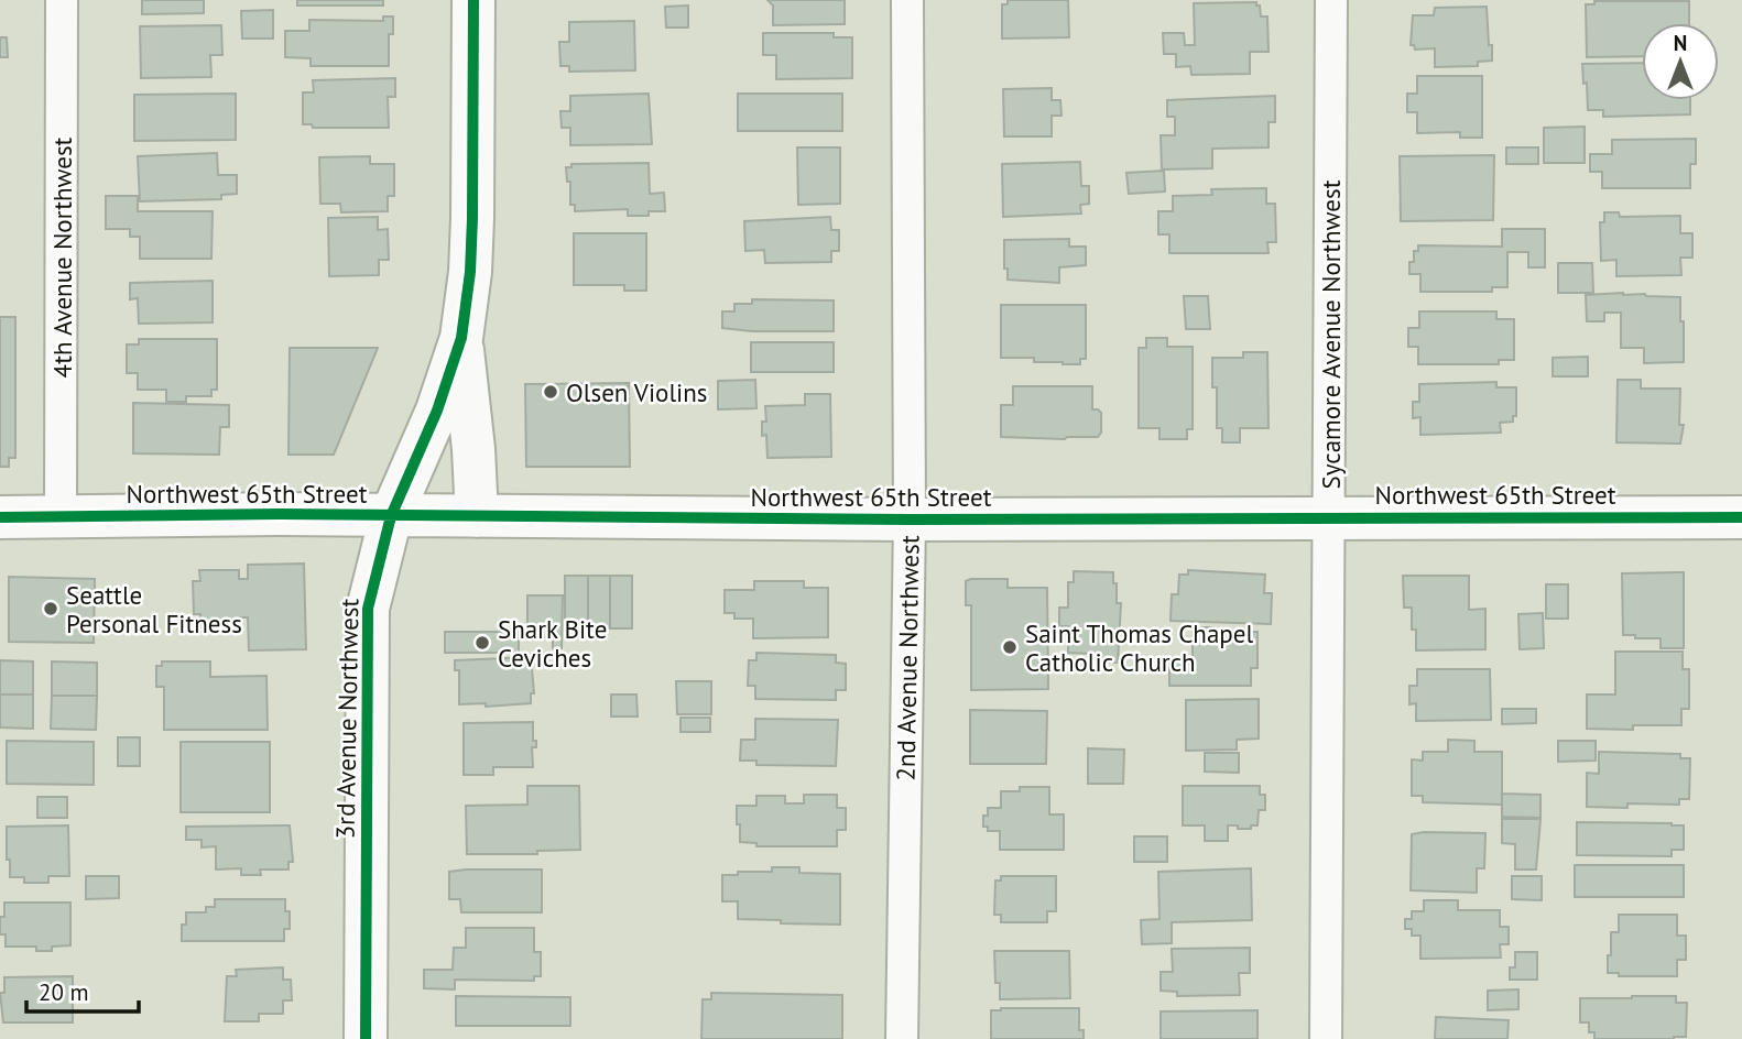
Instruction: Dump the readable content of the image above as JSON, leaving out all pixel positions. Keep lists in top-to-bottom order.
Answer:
{
  "streets": {
    "street": [
      "4th Avenue Northwest",
      "Sycamore Avenue Northwest",
      "Northwest 65th Street",
      "2nd Avenue Northwest",
      "3rd Avenue Northwest"
    ]
  },
  "crossings": [
    ["4th Avenue Northwest", "Northwest 65th Street"],
    ["Sycamore Avenue Northwest", "Northwest 65th Street"],
    ["Northwest 65th Street", "2nd Avenue Northwest"],
    ["Northwest 65th Street", "3rd Avenue Northwest"]
  ],
  "places": [
    "Olsen Violins",
    "Seattle Personal Fitness",
    "Shark Bite Ceviches",
    "Saint Thomas Chapel Catholic Church"
  ],
  "scale_bar": "20 m",
  "north": "top"
}
